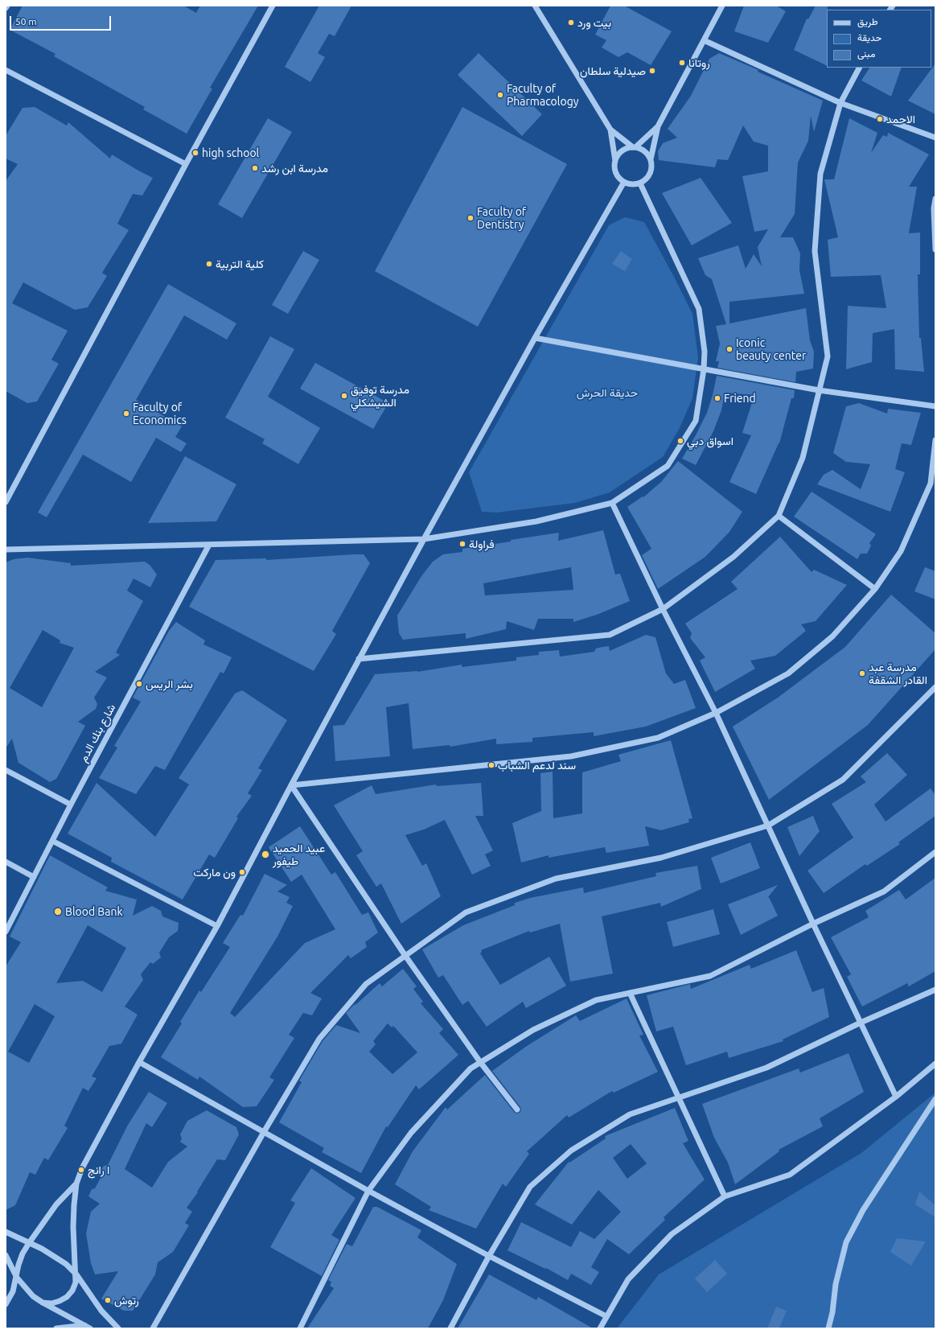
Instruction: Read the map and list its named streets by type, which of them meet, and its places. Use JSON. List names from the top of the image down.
{
  "streets": {
    "street": ["شارع بنك الدم"]
  },
  "parks": ["حديقة الحرش"],
  "places": [
    "بيت ورد",
    "روتانا",
    "صيدلية سلطان",
    "Faculty of Pharmacology",
    "الاحمد",
    "high school",
    "مدرسة ابن رشد",
    "Faculty of Dentistry",
    "كلية التربية",
    "Iconic beauty center",
    "مدرسة توفيق الشيشكلي",
    "Friend",
    "Faculty of Economics",
    "اسواق دبي",
    "فراولة",
    "مدرسة عبد القادر الشقفة",
    "بشر الريس",
    "سند لدعم الشباب",
    "عبيد الحميد طيفور",
    "ون ماركت",
    "Blood Bank",
    "ا رانج",
    "رتوش"
  ],
  "legend": ["طريق", "حديقة", "مبنى"],
  "scale_bar": "50 m"
}
